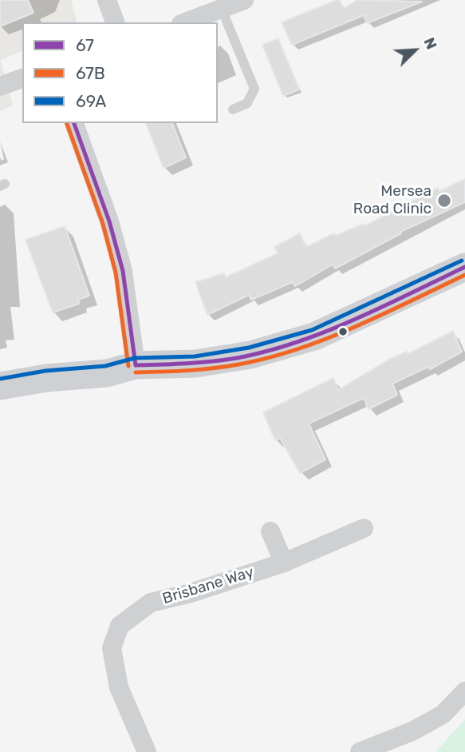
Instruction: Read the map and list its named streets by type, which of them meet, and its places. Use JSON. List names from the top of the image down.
{
  "streets": {
    "street": ["Brisbane Way"]
  },
  "places": ["Mersea Road Clinic"],
  "lines": ["transit line 67", "transit line 67B", "transit line 69A"],
  "legend": ["67", "67B", "69A"],
  "north": "top right"
}
